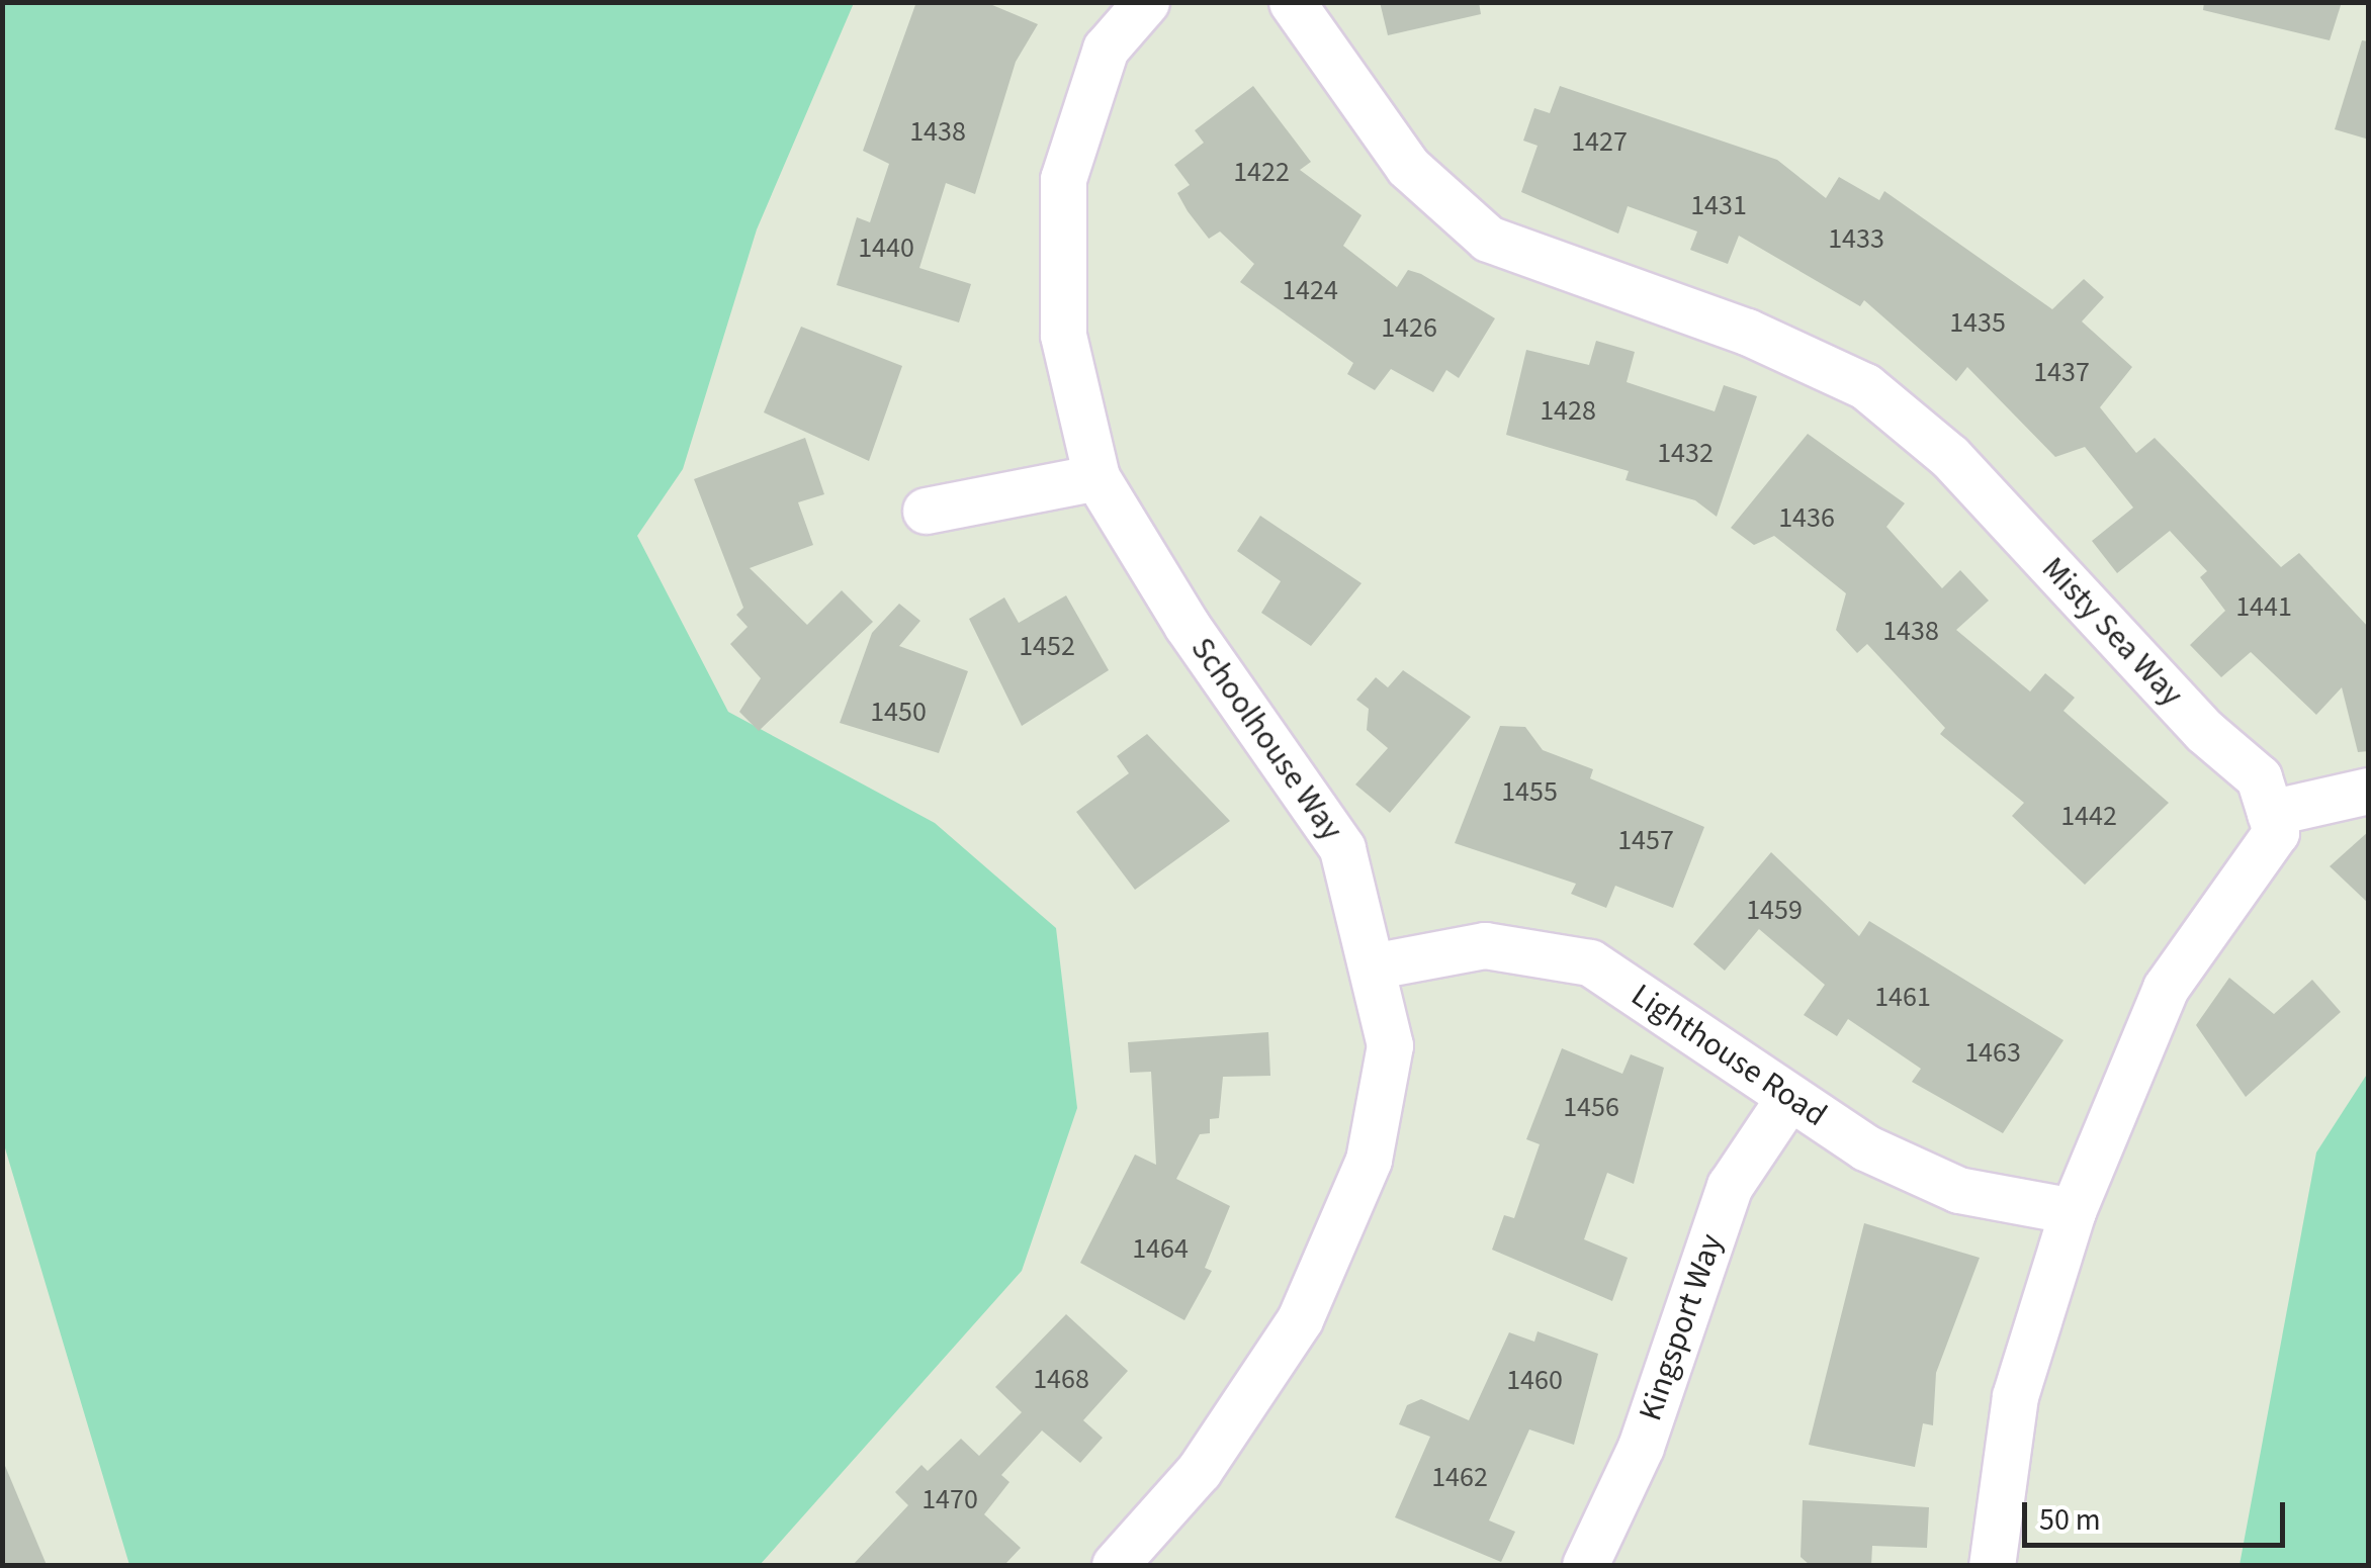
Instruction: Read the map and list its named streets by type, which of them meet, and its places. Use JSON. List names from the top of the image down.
{
  "streets": {
    "street": [
      "Misty Sea Way",
      "Schoolhouse Way",
      "Lighthouse Road",
      "Kingsport Way"
    ]
  },
  "crossings": [
    ["Schoolhouse Way", "Lighthouse Road"],
    ["Lighthouse Road", "Kingsport Way"]
  ],
  "house_numbers": [
    "1438",
    "1427",
    "1422",
    "1431",
    "1433",
    "1440",
    "1424",
    "1435",
    "1426",
    "1437",
    "1428",
    "1432",
    "1436",
    "1441",
    "1438",
    "1452",
    "1450",
    "1455",
    "1442",
    "1457",
    "1459",
    "1461",
    "1463",
    "1456",
    "1464",
    "1468",
    "1460",
    "1462",
    "1470"
  ],
  "scale_bar": "50 m"
}
